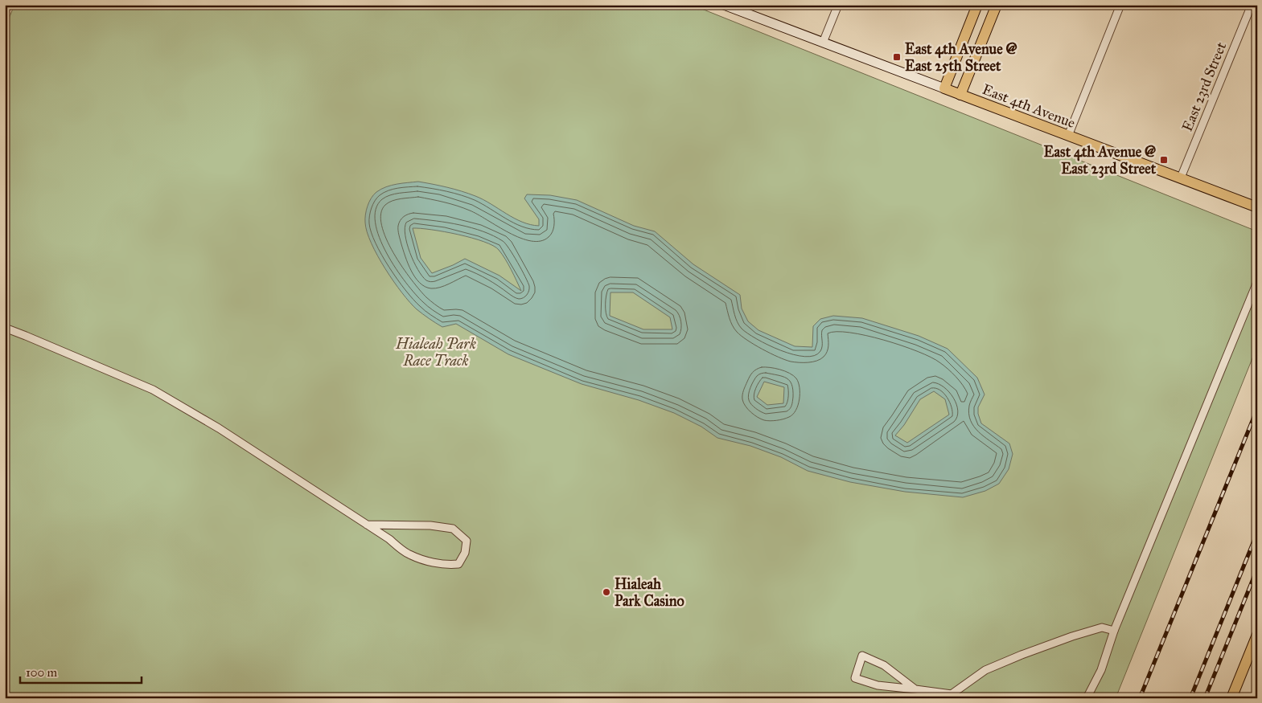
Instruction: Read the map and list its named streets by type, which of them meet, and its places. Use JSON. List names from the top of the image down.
{
  "streets": {
    "main road": ["East 4th Avenue"],
    "street": ["East 23rd Street"]
  },
  "crossings": [
    ["East 23rd Street", "East 4th Avenue"]
  ],
  "parks": ["Hialeah Park Race Track"],
  "places": {
    "transit": ["East 4th Avenue @ East 25th Street", "East 4th Avenue @ East 23rd Street"],
    "other": ["Hialeah Park Casino"]
  },
  "scale_bar": "100 m"
}
